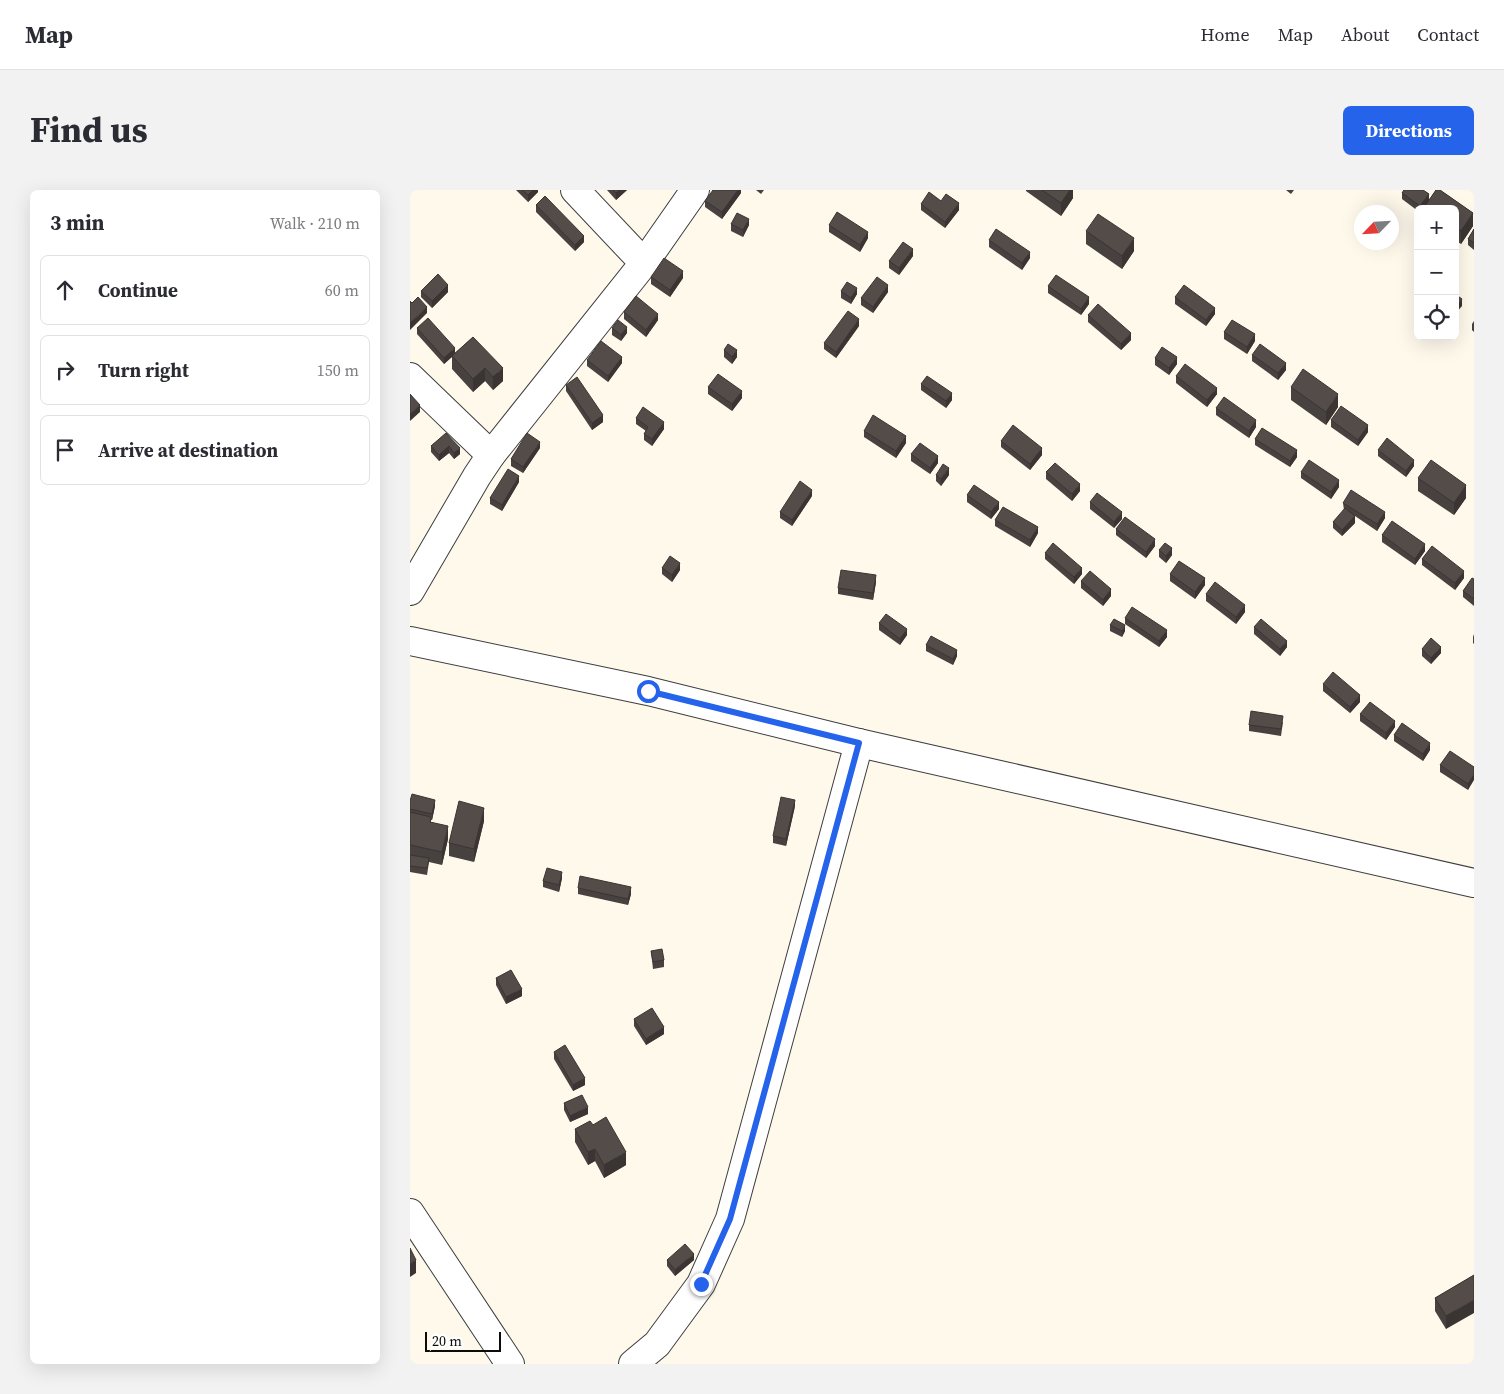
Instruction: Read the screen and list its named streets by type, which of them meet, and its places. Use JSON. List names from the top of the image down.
{
  "scale_bar": "20 m",
  "north": "bottom left",
  "page": {
    "header": "Map",
    "nav": [
      "Home",
      "Map",
      "About",
      "Contact"
    ],
    "title": "Find us",
    "buttons": "Directions",
    "heading": ["3 min", "Walk · 210 m"],
    "map_buttons": ["+", "−"],
    "list": [
      ["Continue", "60 m"],
      ["Turn right", "150 m"],
      "Arrive at destination"
    ],
    "scale": "20 m"
  }
}
